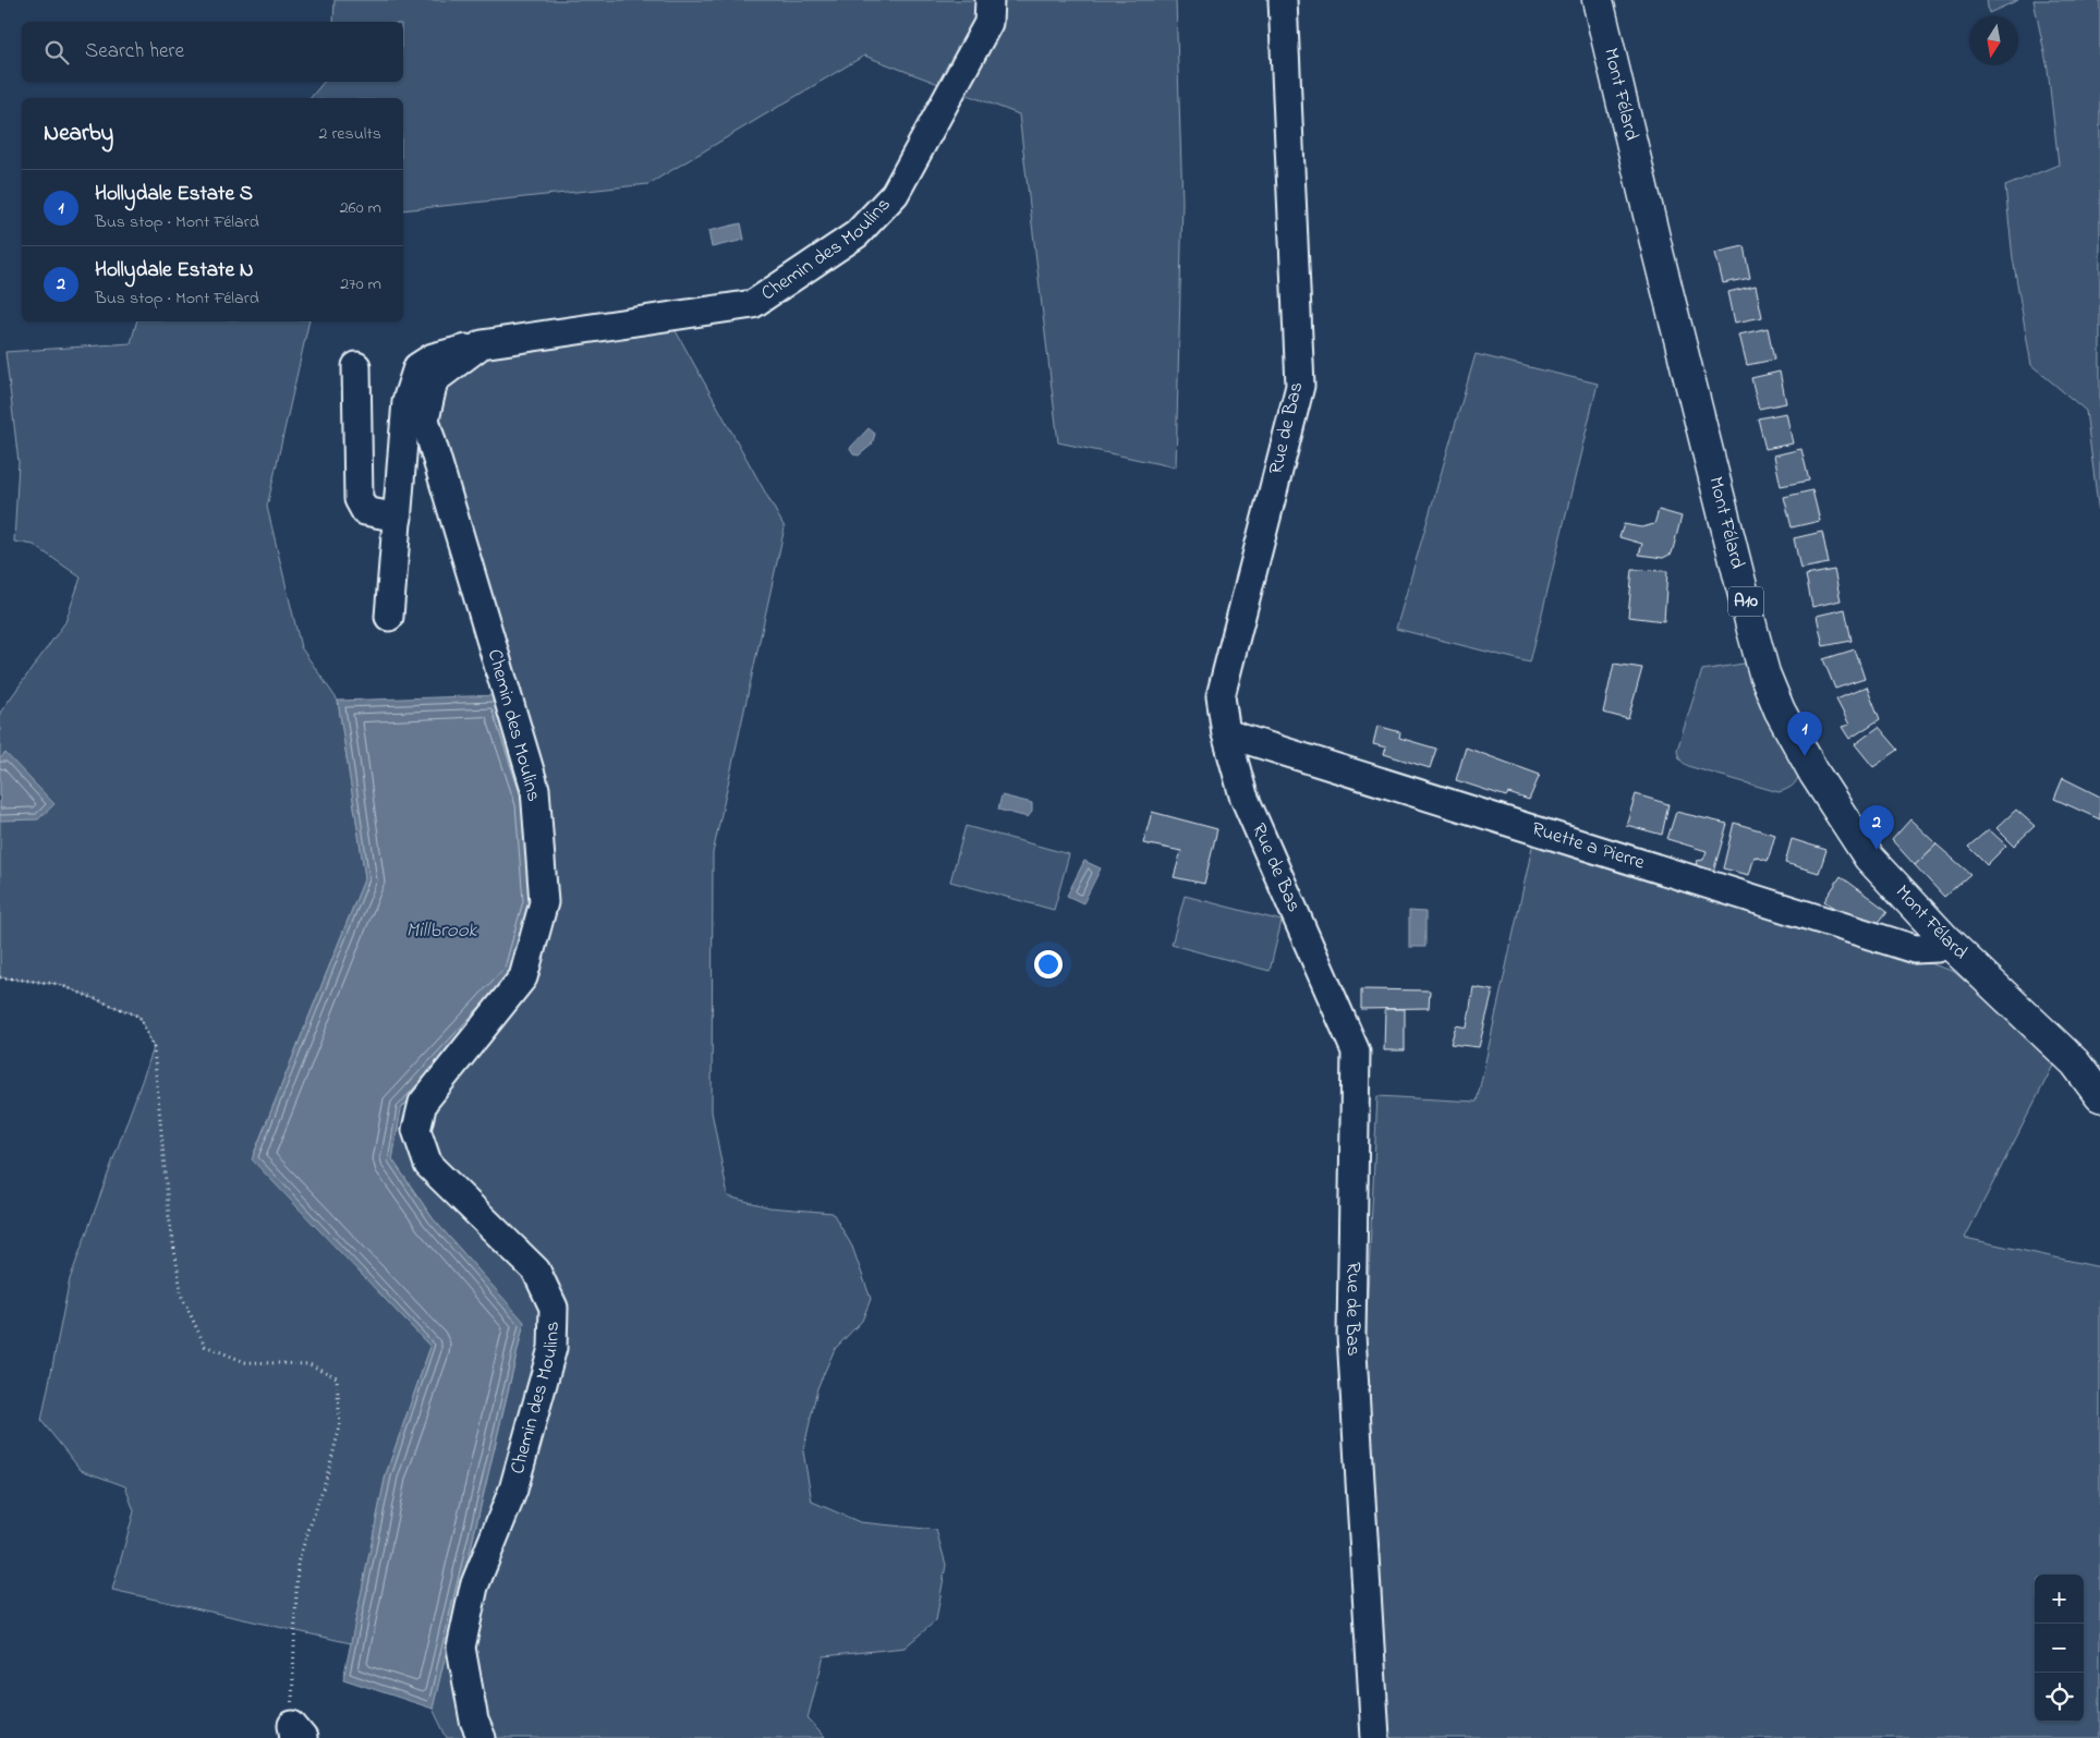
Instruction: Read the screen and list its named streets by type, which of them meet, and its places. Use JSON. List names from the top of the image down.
{
  "streets": {
    "main road": ["Mont Félard", "A10"],
    "street": ["Chemin des Moulins", "Rue de Bas", "Ruette a Pierre"]
  },
  "crossings": [
    ["Mont Félard", "Ruette a Pierre"],
    ["Rue de Bas", "Ruette a Pierre"]
  ],
  "water": ["Millbrook"],
  "north": "bottom",
  "page": {
    "search": "Search here",
    "heading": ["Nearby", "2 results"],
    "list": [
      {
        "mark": "1",
        "name": "Hollydale Estate S",
        "note": "Bus stop · Mont Félard",
        "value": "260 m"
      },
      {
        "mark": "2",
        "name": "Hollydale Estate N",
        "note": "Bus stop · Mont Félard",
        "value": "270 m"
      }
    ],
    "pins": ["1", "2"],
    "map_buttons": ["+", "−"]
  }
}
